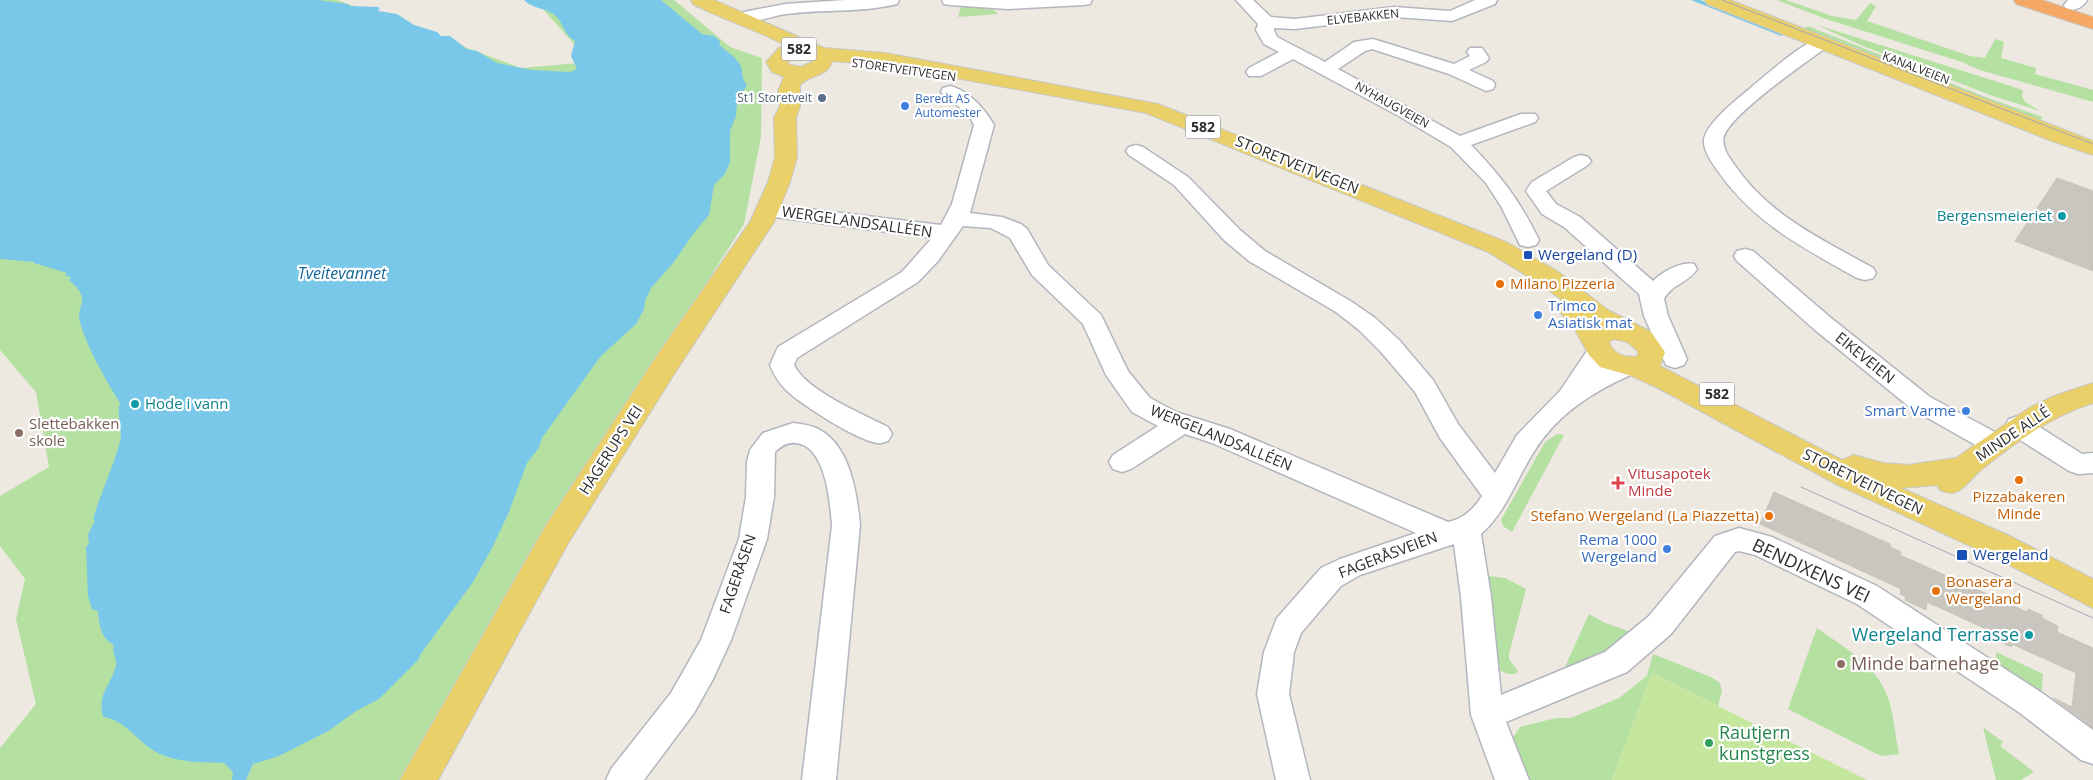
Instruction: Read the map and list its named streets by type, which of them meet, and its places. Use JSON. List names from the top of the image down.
{
  "streets": {
    "main road": [
      "582",
      "KANALVEIEN",
      "STORETVEITVEGEN",
      "MINDE ALLÉ",
      "HAGERUPS VEI"
    ],
    "street": [
      "ELVEBAKKEN",
      "NYHAUGVEIEN",
      "WERGELANDSALLÉEN",
      "EIKEVEIEN",
      "FAGERÅSVEIEN",
      "BENDIXENS VEI",
      "FAGERÅSEN"
    ]
  },
  "crossings": [
    ["ELVEBAKKEN", "NYHAUGVEIEN"],
    ["582", "STORETVEITVEGEN"],
    ["582", "MINDE ALLÉ"],
    ["582", "HAGERUPS VEI"],
    ["582", "FAGERÅSVEIEN"],
    ["STORETVEITVEGEN", "MINDE ALLÉ"],
    ["STORETVEITVEGEN", "HAGERUPS VEI"],
    ["STORETVEITVEGEN", "FAGERÅSVEIEN"],
    ["WERGELANDSALLÉEN", "HAGERUPS VEI"],
    ["WERGELANDSALLÉEN", "FAGERÅSVEIEN"],
    ["EIKEVEIEN", "MINDE ALLÉ"],
    ["MINDE ALLÉ", "FAGERÅSVEIEN"]
  ],
  "water": ["Tveitevannet"],
  "places": {
    "other": [
      "St1 Storetveit",
      "Beredt AS Automester",
      "Bergensmeieriet",
      "Milano Pizzeria",
      "Trimco Asiatisk mat",
      "Hode i vann",
      "Smart Varme",
      "Slettebakken skole",
      "Pizzabakeren Minde",
      "Stefano Wergeland (La Piazzetta)",
      "Rema 1000 Wergeland",
      "Bonasera Wergeland",
      "Wergeland Terrasse",
      "Minde barnehage",
      "Rautjern kunstgress"
    ],
    "transit": ["Wergeland (D)", "Wergeland"],
    "health": ["Vitusapotek Minde"]
  }
}
